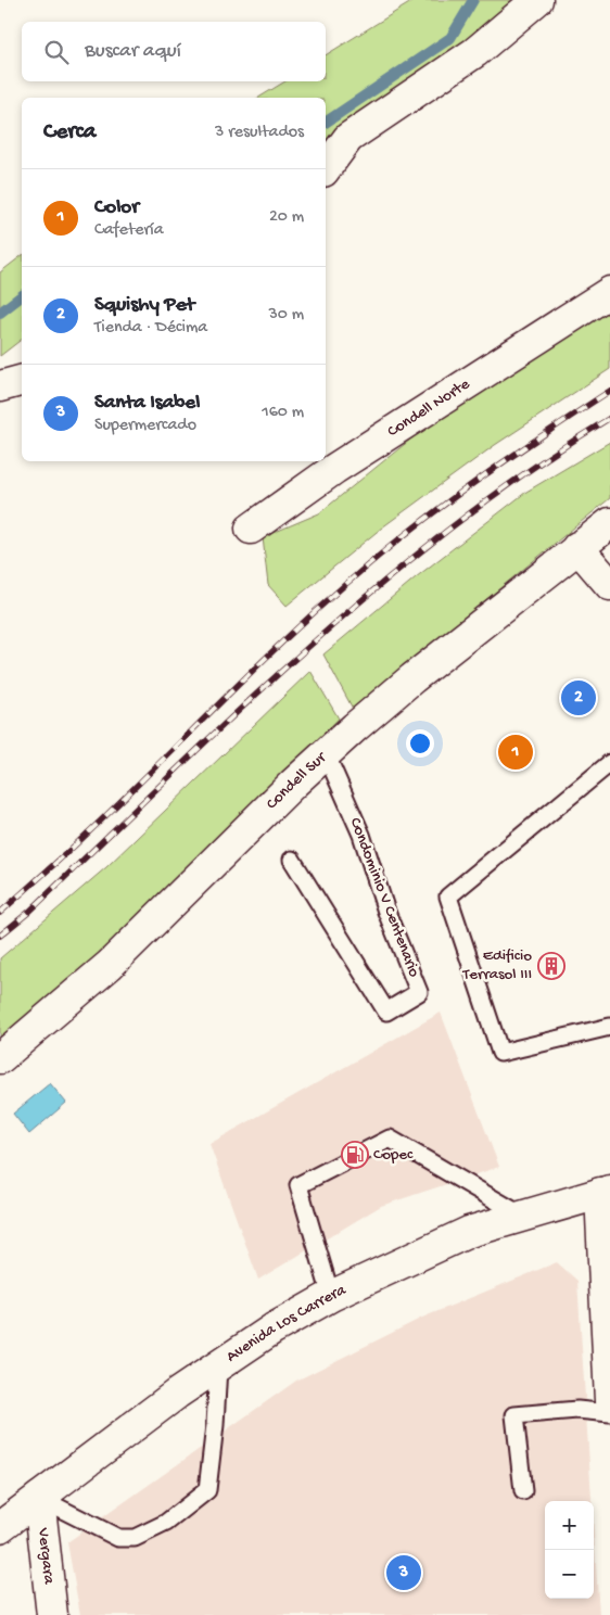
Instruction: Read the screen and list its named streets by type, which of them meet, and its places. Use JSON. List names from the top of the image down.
{
  "streets": {
    "street": [
      "Condell Norte",
      "Condell Sur",
      "Avenida Los Carrera",
      "Vergara"
    ],
    "lane": ["Condominio V Centenario"]
  },
  "crossings": [
    ["Condell Sur", "Condominio V Centenario"],
    ["Avenida Los Carrera", "Vergara"]
  ],
  "places": {
    "building": ["Edificio Terrasol III"],
    "fuel station": ["Copec"]
  },
  "page": {
    "search": "Buscar aquí",
    "heading": ["Cerca", "3 resultados"],
    "list": [
      {
        "mark": "1",
        "name": "Color",
        "note": "Cafetería",
        "value": "20 m"
      },
      {
        "mark": "2",
        "name": "Squishy Pet",
        "note": "Tienda · Décima",
        "value": "30 m"
      },
      {
        "mark": "3",
        "name": "Santa Isabel",
        "note": "Supermercado",
        "value": "160 m"
      }
    ],
    "pins": ["2", "1", "3"],
    "map_buttons": ["+", "−"]
  }
}
